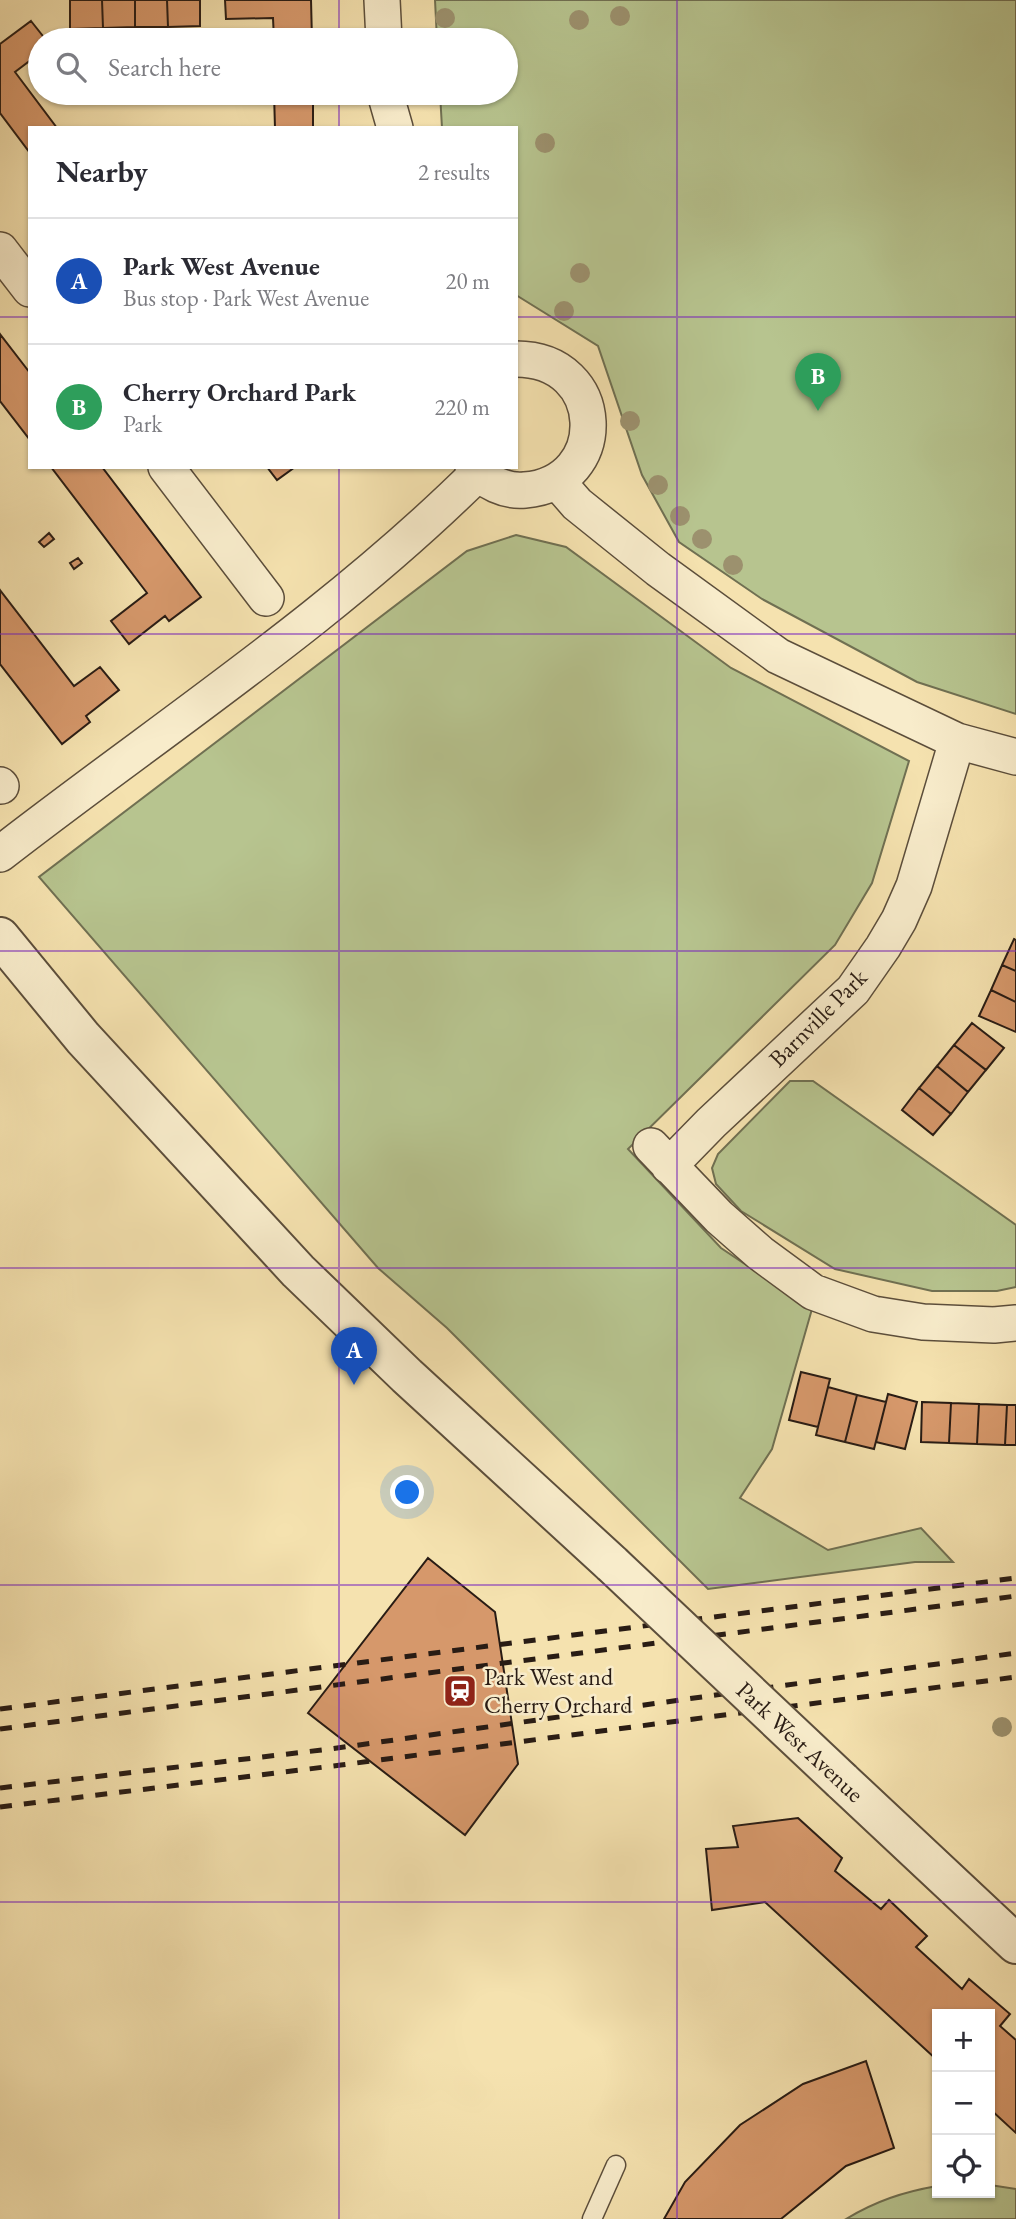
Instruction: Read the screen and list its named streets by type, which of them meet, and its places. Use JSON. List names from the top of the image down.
{
  "streets": {
    "street": ["Barnville Park", "Park West Avenue"]
  },
  "places": {
    "station": ["Park West and Cherry Orchard"]
  },
  "page": {
    "search": "Search here",
    "heading": ["Nearby", "2 results"],
    "list": [
      {
        "mark": "A",
        "name": "Park West Avenue",
        "note": "Bus stop · Park West Avenue",
        "value": "20 m"
      },
      {
        "mark": "B",
        "name": "Cherry Orchard Park",
        "note": "Park",
        "value": "220 m"
      }
    ],
    "pins": ["B", "A"],
    "map_buttons": ["+", "−"]
  }
}
